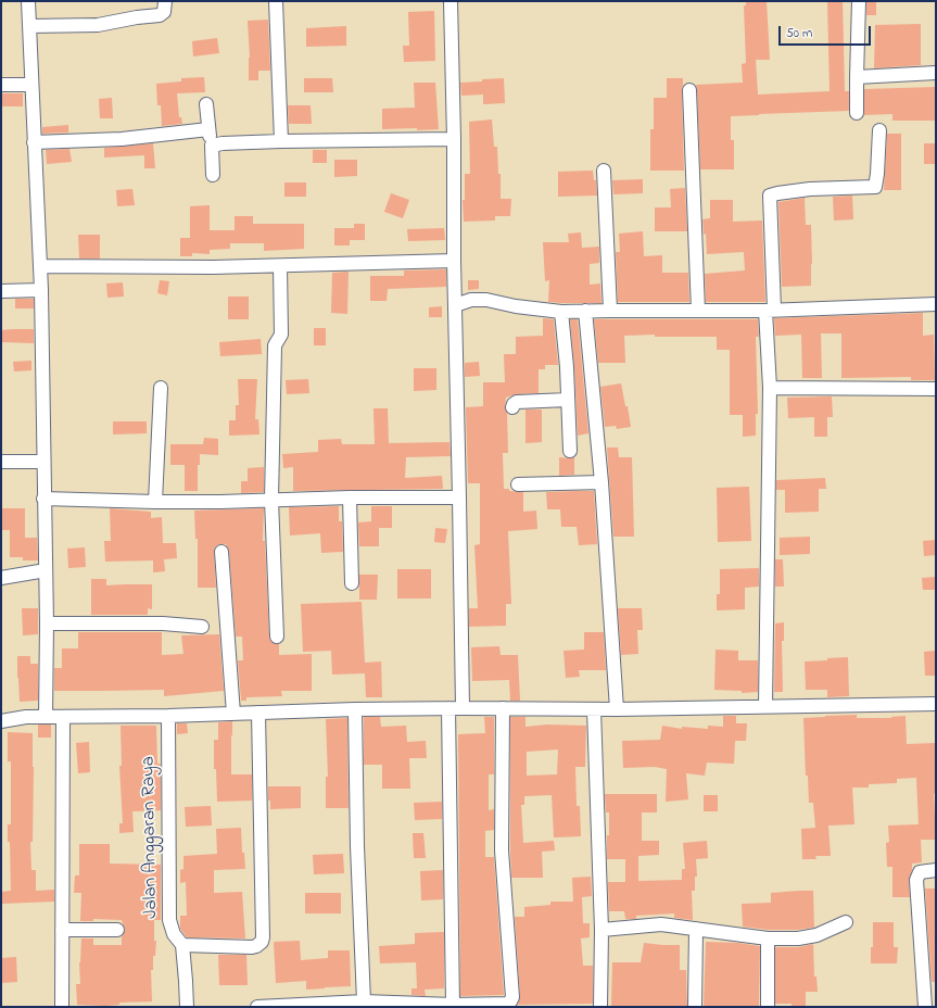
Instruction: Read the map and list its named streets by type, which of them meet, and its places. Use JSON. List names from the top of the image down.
{
  "streets": {
    "street": ["Jalan Anggaran Raya"]
  },
  "scale_bar": "50 m"
}
